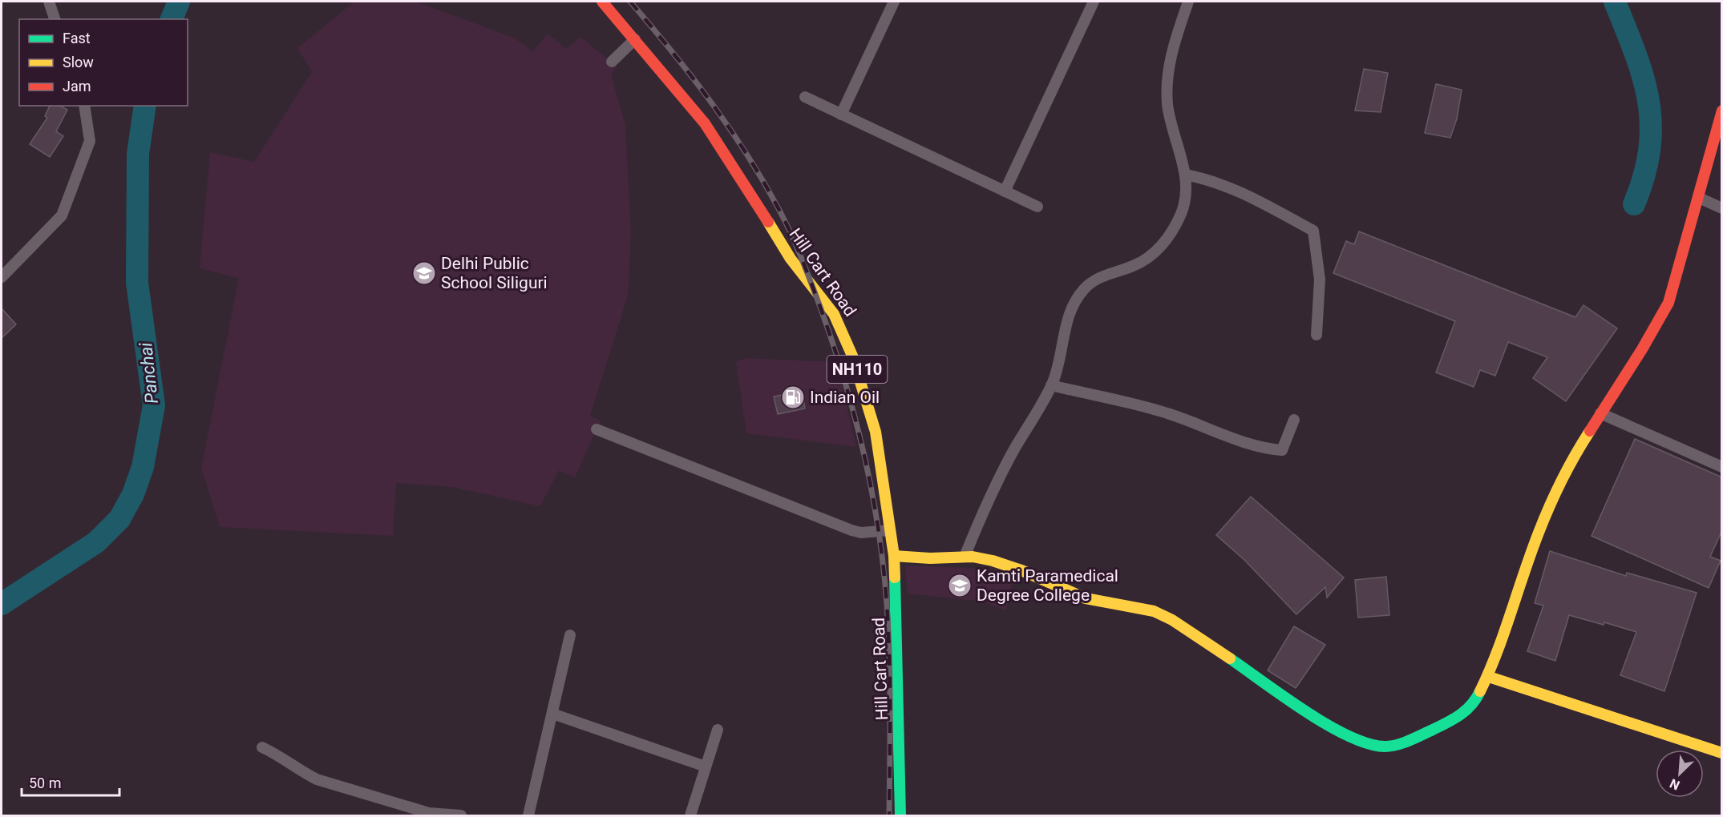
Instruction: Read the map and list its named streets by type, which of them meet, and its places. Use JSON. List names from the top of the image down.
{
  "streets": {
    "main road": ["Hill Cart Road", "NH110"]
  },
  "water": ["Panchai"],
  "places": {
    "school or university": ["Delhi Public School Siliguri", "Kamti Paramedical Degree College"],
    "fuel station": ["Indian Oil"]
  },
  "legend": ["Fast", "Slow", "Jam"],
  "scale_bar": "50 m",
  "north": "bottom left"
}
